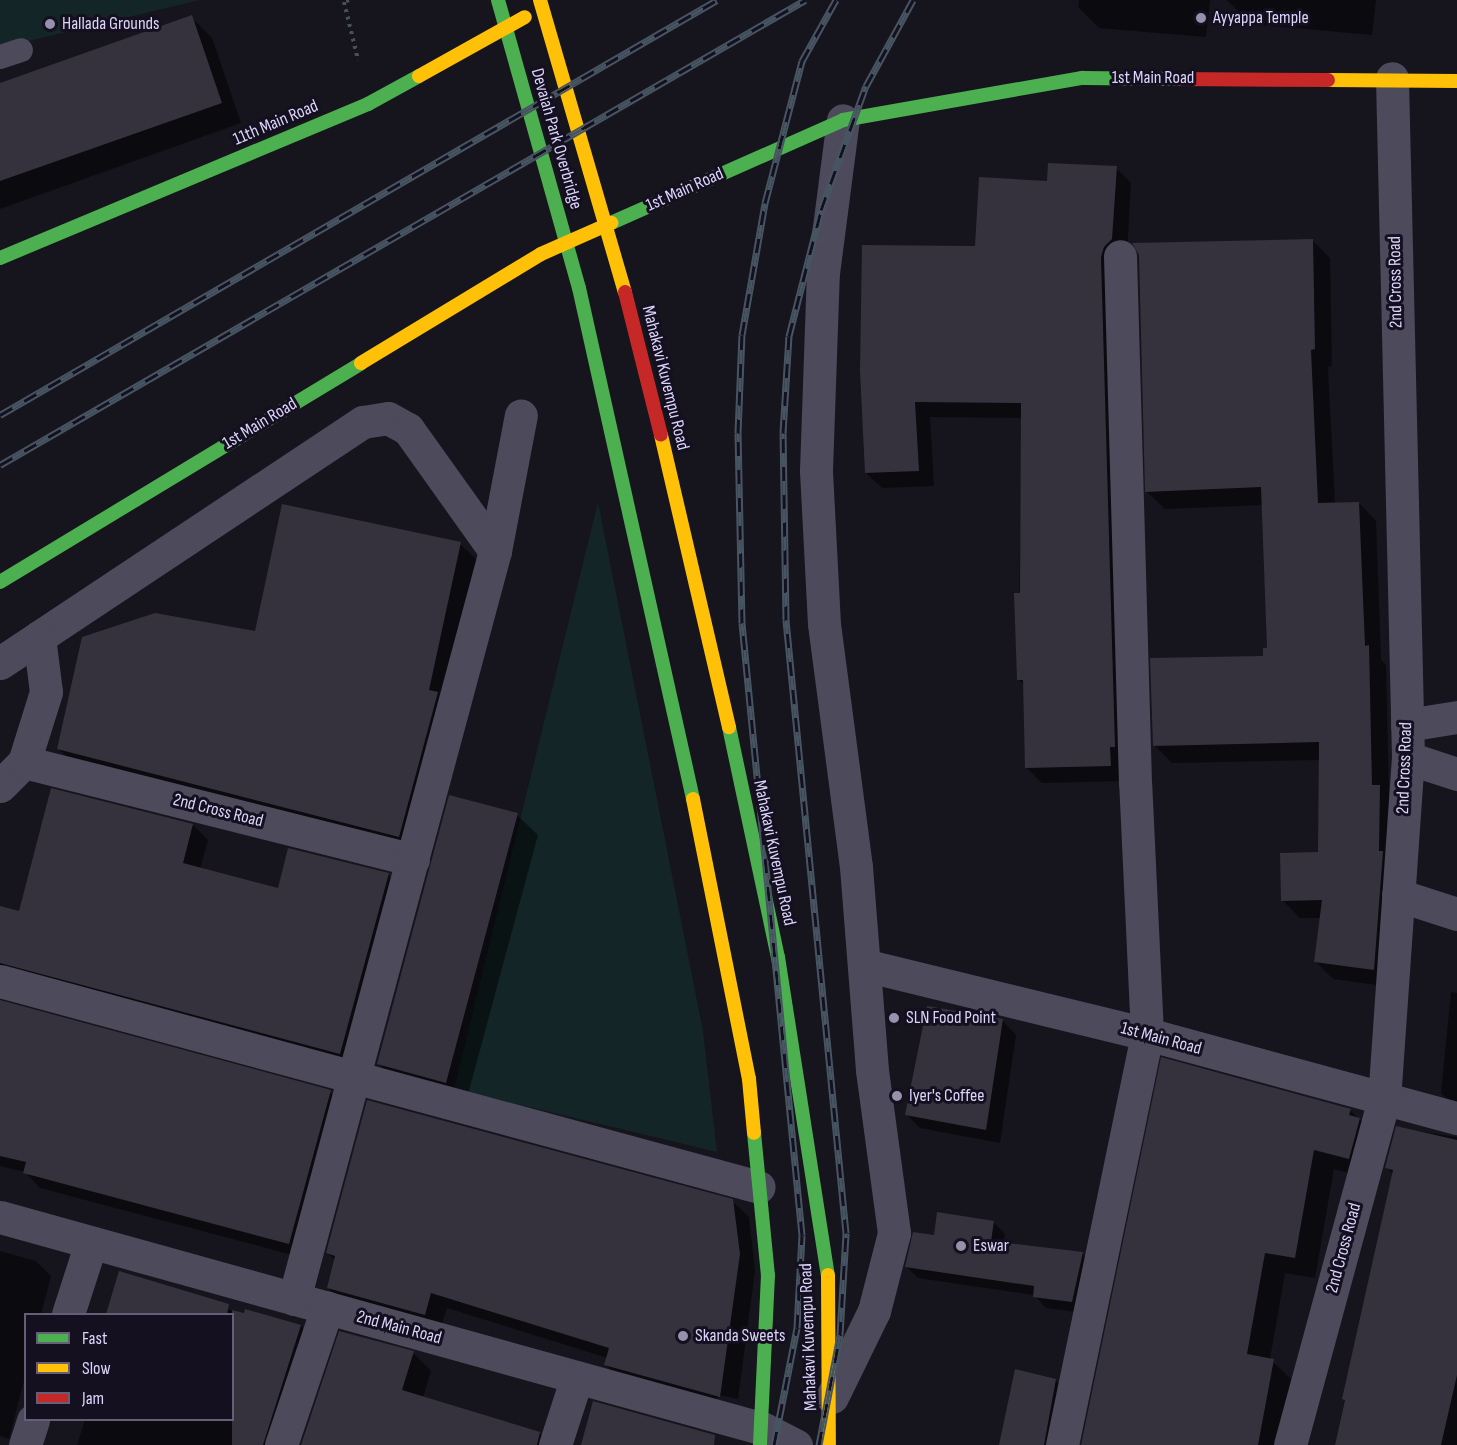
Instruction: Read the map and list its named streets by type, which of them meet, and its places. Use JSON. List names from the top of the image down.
{
  "streets": {
    "main road": [
      "1st Main Road",
      "11th Main Road",
      "Devaiah Park Overbridge",
      "Mahakavi Kuvempu Road"
    ],
    "street": ["2nd Cross Road", "2nd Main Road"]
  },
  "crossings": [
    ["1st Main Road", "2nd Cross Road"],
    ["Devaiah Park Overbridge", "Mahakavi Kuvempu Road"]
  ],
  "places": [
    "Ayyappa Temple",
    "Hallada Grounds",
    "SLN Food Point",
    "Iyer's Coffee",
    "Eswar",
    "Skanda Sweets"
  ],
  "legend": ["Fast", "Slow", "Jam"]
}
